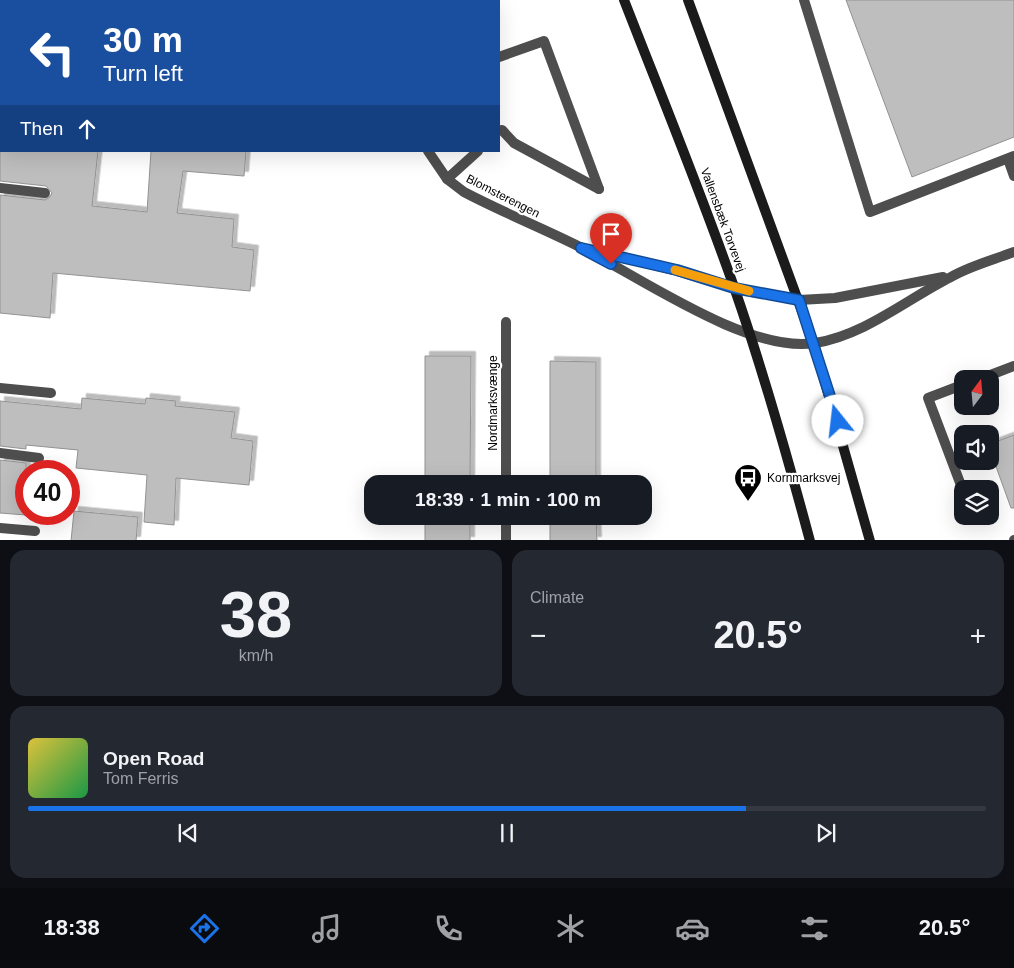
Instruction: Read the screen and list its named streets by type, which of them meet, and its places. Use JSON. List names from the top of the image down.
{
  "streets": {
    "street": ["Blomsterengen", "Vallensbæk Torvevej", "Nordmarksvænge"]
  },
  "crossings": [
    ["Blomsterengen", "Vallensbæk Torvevej"]
  ],
  "places": {
    "bus stop": ["Kornmarksvej"]
  },
  "north": "top",
  "page": {
    "turn": ["30 m", "Turn left"],
    "then": "Then",
    "limit": "40",
    "trip": "18:39 · 1 min · 100 m",
    "tile": [
      ["38", "km/h"],
      "Climate"
    ],
    "heat": ["−", "20.5°", "+"],
    "song": ["Open Road", "Tom Ferris"],
    "tabs": ["18:38", "20.5°"]
  }
}
